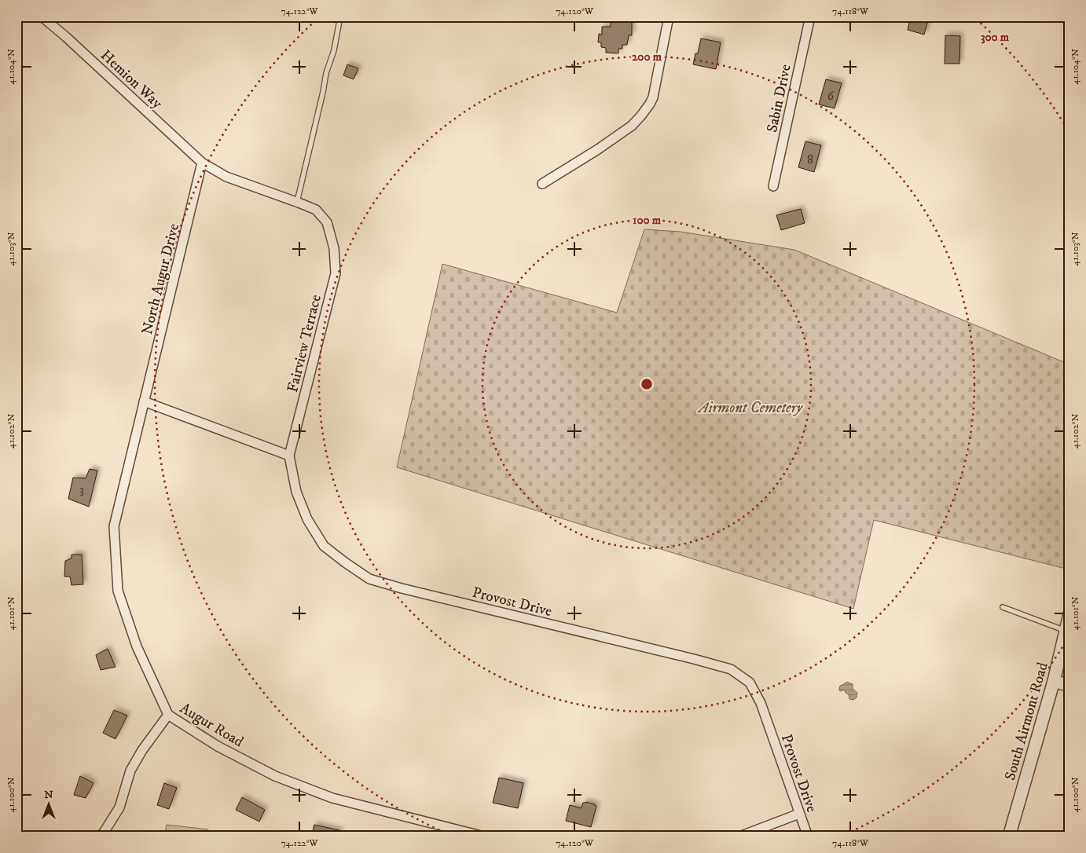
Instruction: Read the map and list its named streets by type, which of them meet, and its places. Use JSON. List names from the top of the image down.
{
  "streets": {
    "street": [
      "Hemion Way",
      "Sabin Drive",
      "North Augur Drive",
      "Fairview Terrace",
      "Provost Drive",
      "South Airmont Road",
      "Augur Road"
    ]
  },
  "crossings": [
    ["Hemion Way", "North Augur Drive"],
    ["Hemion Way", "Fairview Terrace"],
    ["North Augur Drive", "Fairview Terrace"],
    ["North Augur Drive", "Augur Road"],
    ["Fairview Terrace", "Provost Drive"]
  ],
  "parks": ["Airmont Cemetery"],
  "house_numbers": ["6", "8", "3"],
  "north": "top",
  "coordinates": [
    "74.122°W",
    "74.120°W",
    "74.118°W",
    "41.104°N",
    "41.103°N",
    "41.102°N",
    "41.101°N",
    "41.100°N"
  ],
  "rings": ["300 m", "200 m", "100 m"]
}
